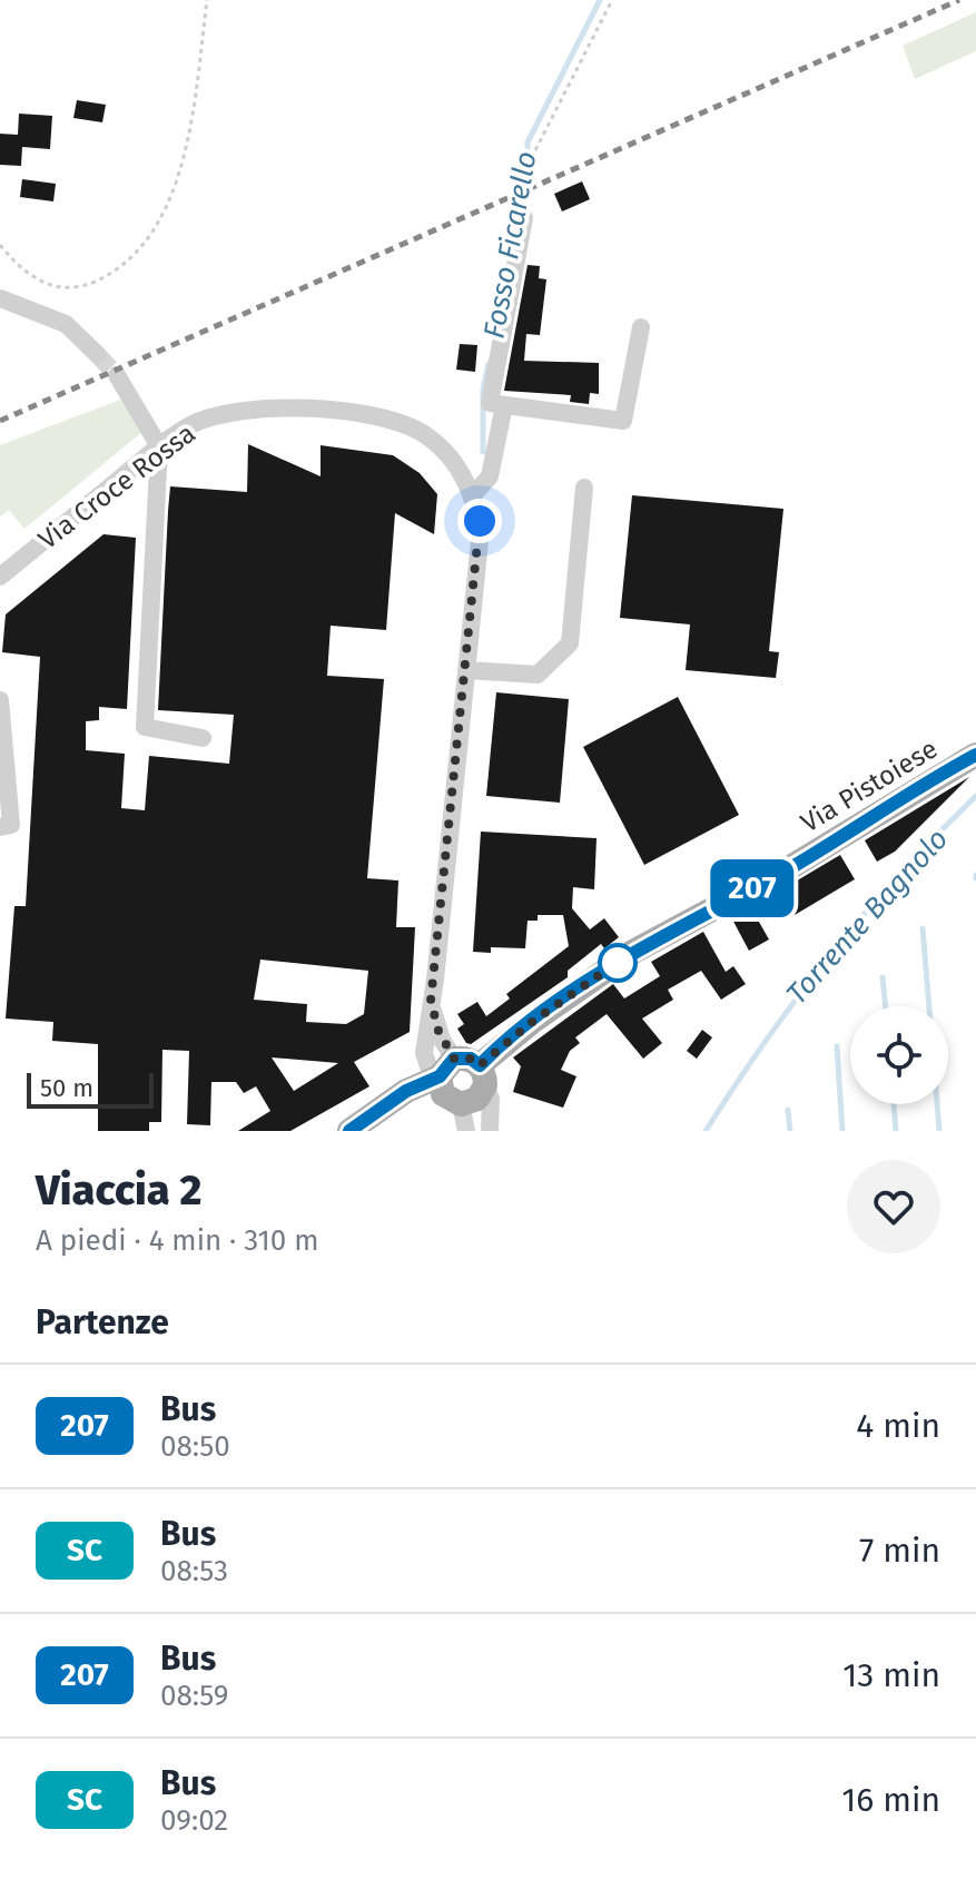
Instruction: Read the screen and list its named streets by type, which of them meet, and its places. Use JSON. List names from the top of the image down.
{
  "streets": {
    "main road": ["Via Pistoiese"],
    "street": ["Via Croce Rossa"]
  },
  "crossings": [
    ["Via Croce Rossa", "Via Pistoiese"]
  ],
  "water": ["Fosso Ficarello", "Torrente Bagnolo"],
  "lines": ["bus line 207"],
  "scale_bar": "50 m",
  "page": {
    "on_map": "207",
    "scale": "50 m",
    "heading": [
      ["Viaccia 2", "A piedi · 4 min · 310 m"],
      "Partenze"
    ],
    "list": [
      {
        "mark": "207",
        "name": "Bus",
        "note": "08:50",
        "value": "4 min"
      },
      {
        "mark": "SC",
        "name": "Bus",
        "note": "08:53",
        "value": "7 min"
      },
      {
        "mark": "207",
        "name": "Bus",
        "note": "08:59",
        "value": "13 min"
      },
      {
        "mark": "SC",
        "name": "Bus",
        "note": "09:02",
        "value": "16 min"
      }
    ]
  }
}
